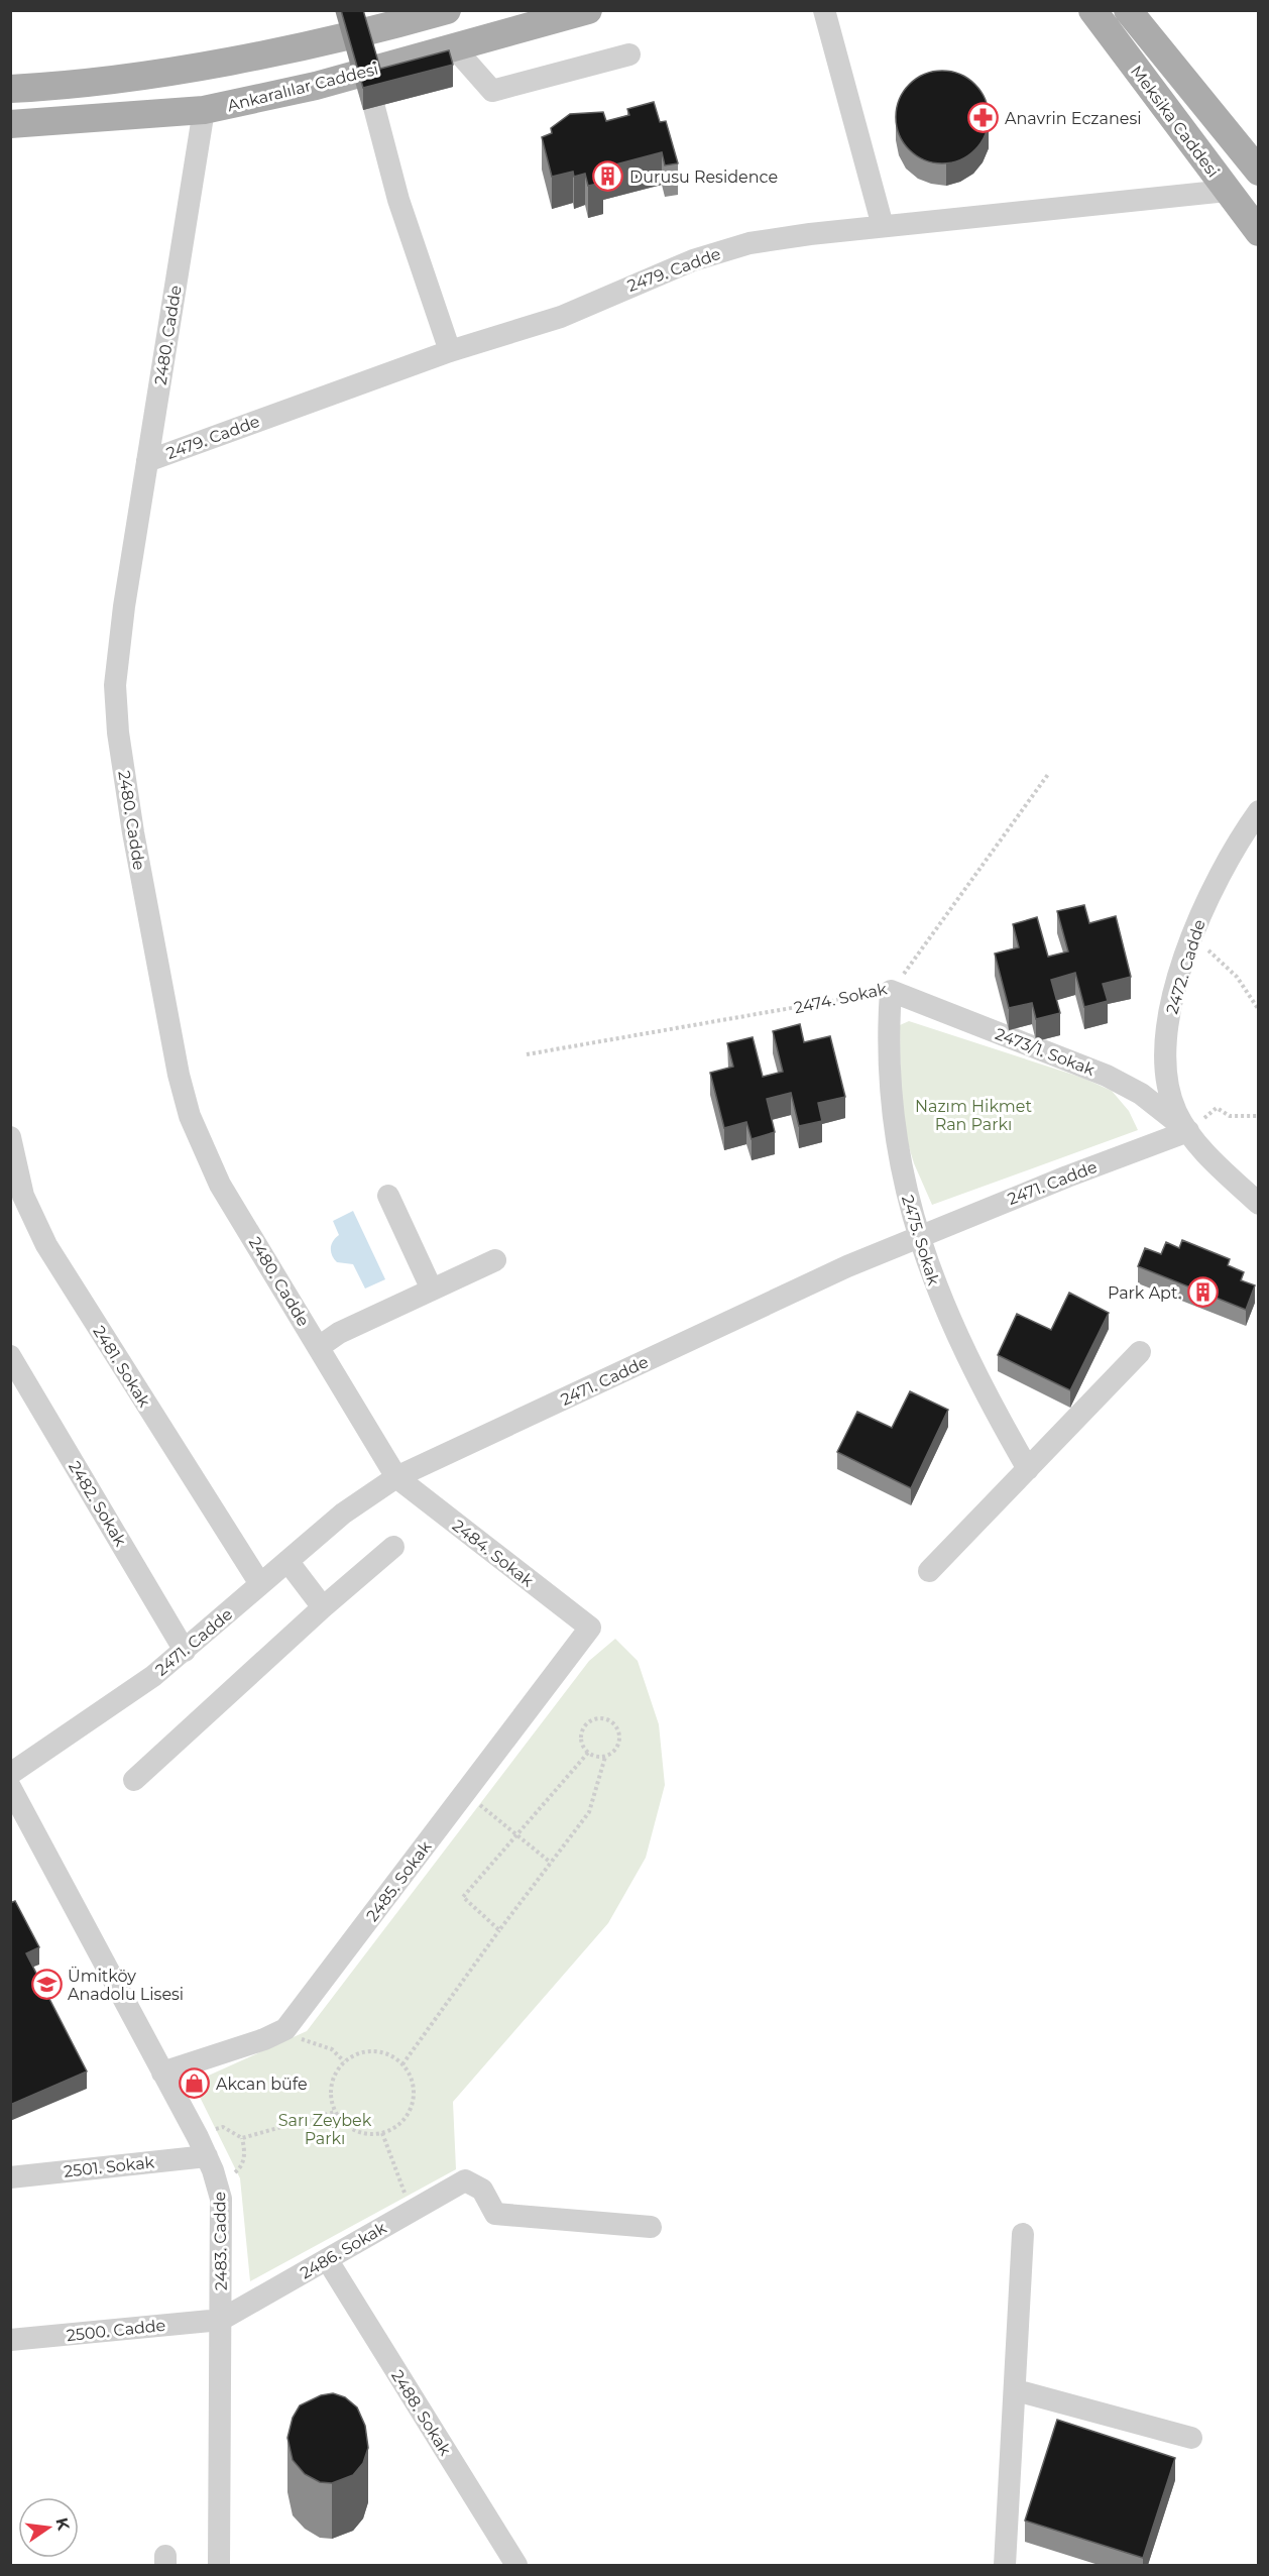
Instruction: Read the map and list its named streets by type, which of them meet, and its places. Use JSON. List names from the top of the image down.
{
  "streets": {
    "main road": ["Ankaralılar Caddesi", "Meksika Caddesi"],
    "street": [
      "2479. Cadde",
      "2480. Cadde",
      "2472. Cadde",
      "2473/1. Sokak",
      "2471. Cadde",
      "2475. Sokak",
      "2481. Sokak",
      "2482. Sokak",
      "2484. Sokak",
      "2485. Sokak",
      "2501. Sokak",
      "2483. Cadde",
      "2486. Sokak",
      "2500. Cadde",
      "2488. Sokak"
    ],
    "path": ["2474. Sokak"]
  },
  "crossings": [
    ["Ankaralılar Caddesi", "2480. Cadde"],
    ["Meksika Caddesi", "2479. Cadde"],
    ["2479. Cadde", "2480. Cadde"],
    ["2480. Cadde", "2471. Cadde"],
    ["2480. Cadde", "2484. Sokak"],
    ["2472. Cadde", "2473/1. Sokak"],
    ["2472. Cadde", "2471. Cadde"],
    ["2474. Sokak", "2473/1. Sokak"],
    ["2474. Sokak", "2475. Sokak"],
    ["2473/1. Sokak", "2471. Cadde"],
    ["2473/1. Sokak", "2475. Sokak"],
    ["2471. Cadde", "2475. Sokak"],
    ["2471. Cadde", "2481. Sokak"],
    ["2471. Cadde", "2482. Sokak"],
    ["2471. Cadde", "2484. Sokak"],
    ["2484. Sokak", "2485. Sokak"],
    ["2485. Sokak", "2483. Cadde"],
    ["2501. Sokak", "2483. Cadde"],
    ["2483. Cadde", "2486. Sokak"],
    ["2483. Cadde", "2500. Cadde"],
    ["2486. Sokak", "2500. Cadde"],
    ["2486. Sokak", "2488. Sokak"]
  ],
  "parks": ["Nazım Hikmet Ran Parkı", "Sarı Zeybek Parkı"],
  "places": {
    "pharmacy": ["Anavrin Eczanesi"],
    "building": ["Durusu Residence", "Park Apt."],
    "school or university": ["Ümitköy Anadolu Lisesi"],
    "shop": ["Akcan büfe"]
  },
  "north": "right"
}
